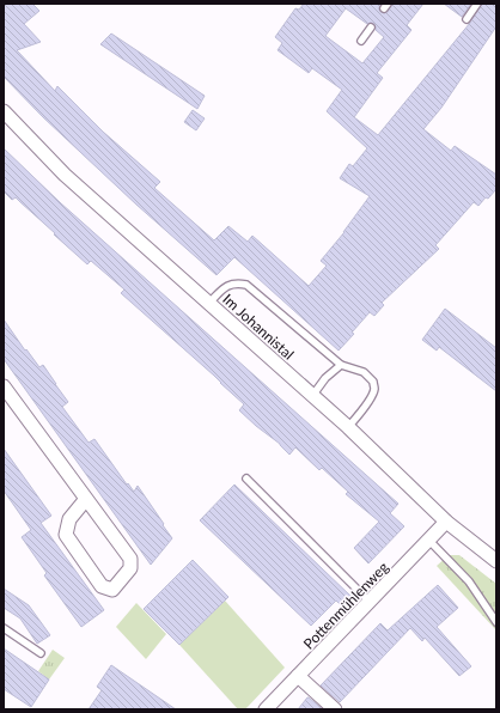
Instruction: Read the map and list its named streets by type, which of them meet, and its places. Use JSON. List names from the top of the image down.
{
  "streets": {
    "street": ["Im Johannistal", "Pottenmühlenweg"]
  },
  "crossings": [
    ["Im Johannistal", "Pottenmühlenweg"]
  ]
}
